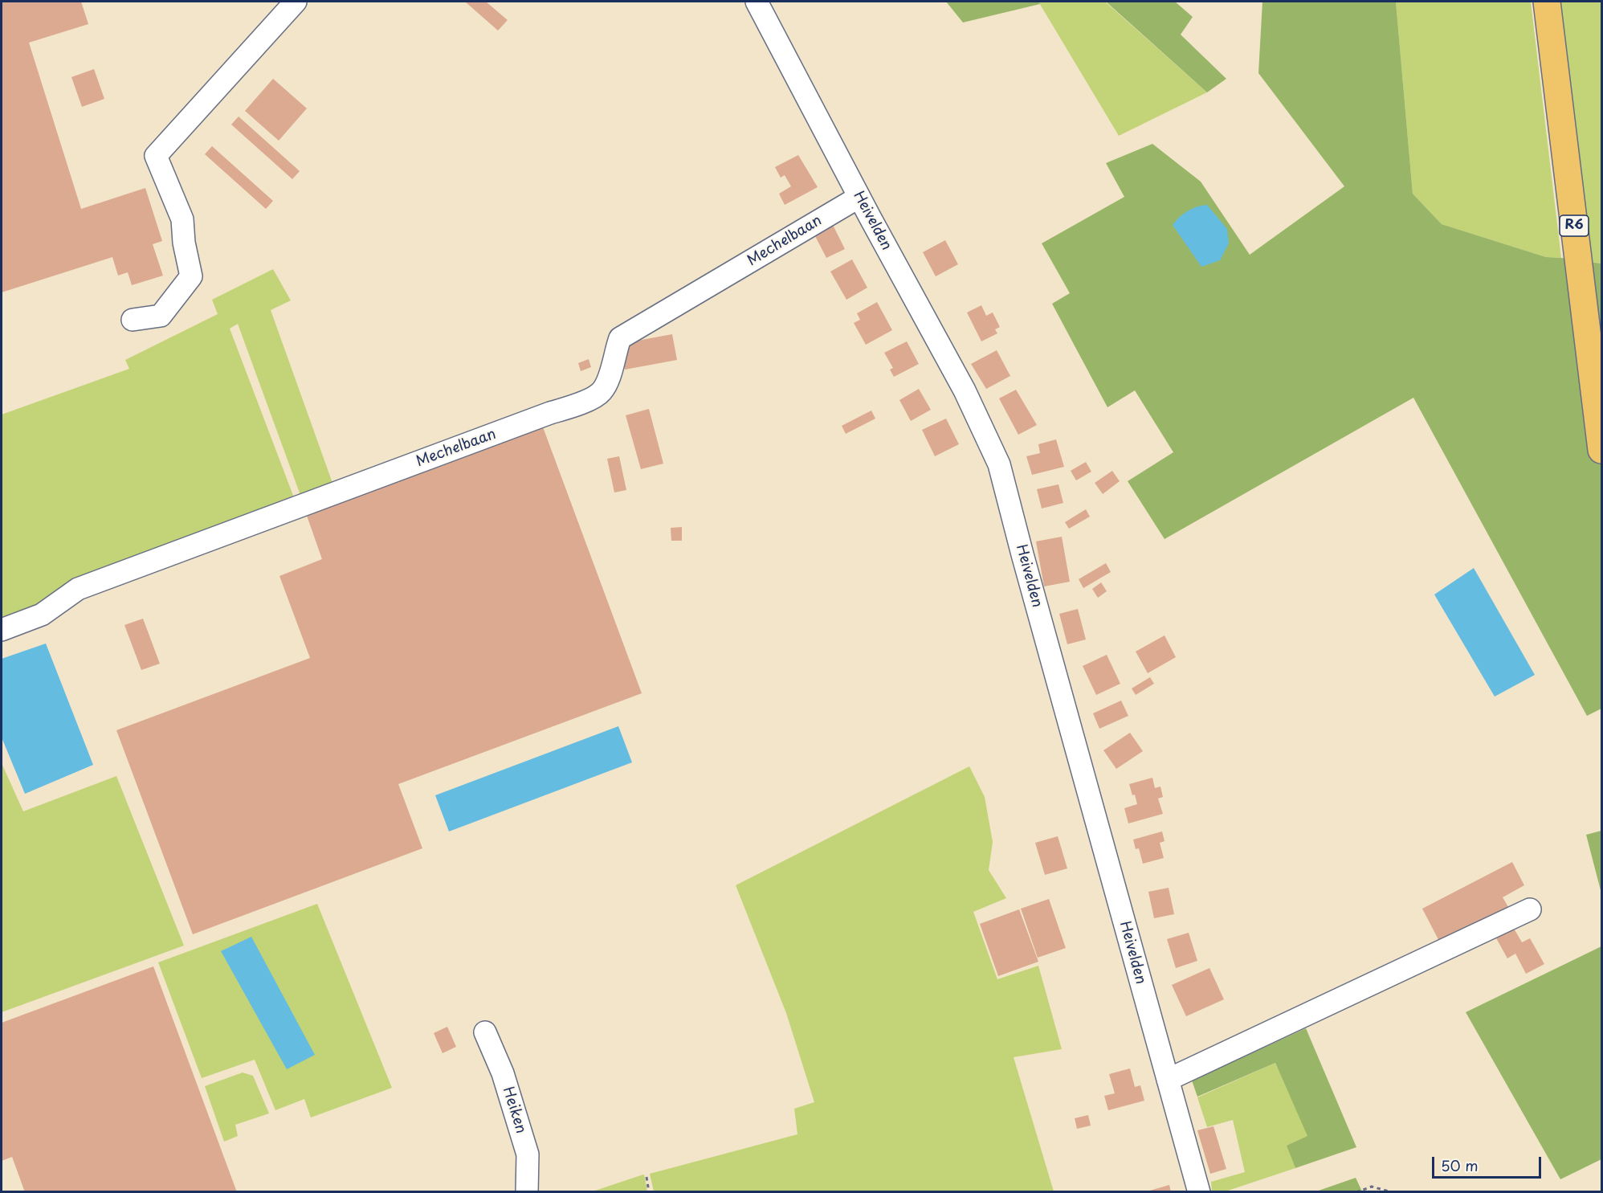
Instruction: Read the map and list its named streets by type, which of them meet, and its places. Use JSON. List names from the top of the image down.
{
  "streets": {
    "main road": ["R6"],
    "street": ["Heivelden", "Mechelbaan", "Heiken"]
  },
  "crossings": [
    ["Heivelden", "Mechelbaan"]
  ],
  "scale_bar": "50 m"
}
